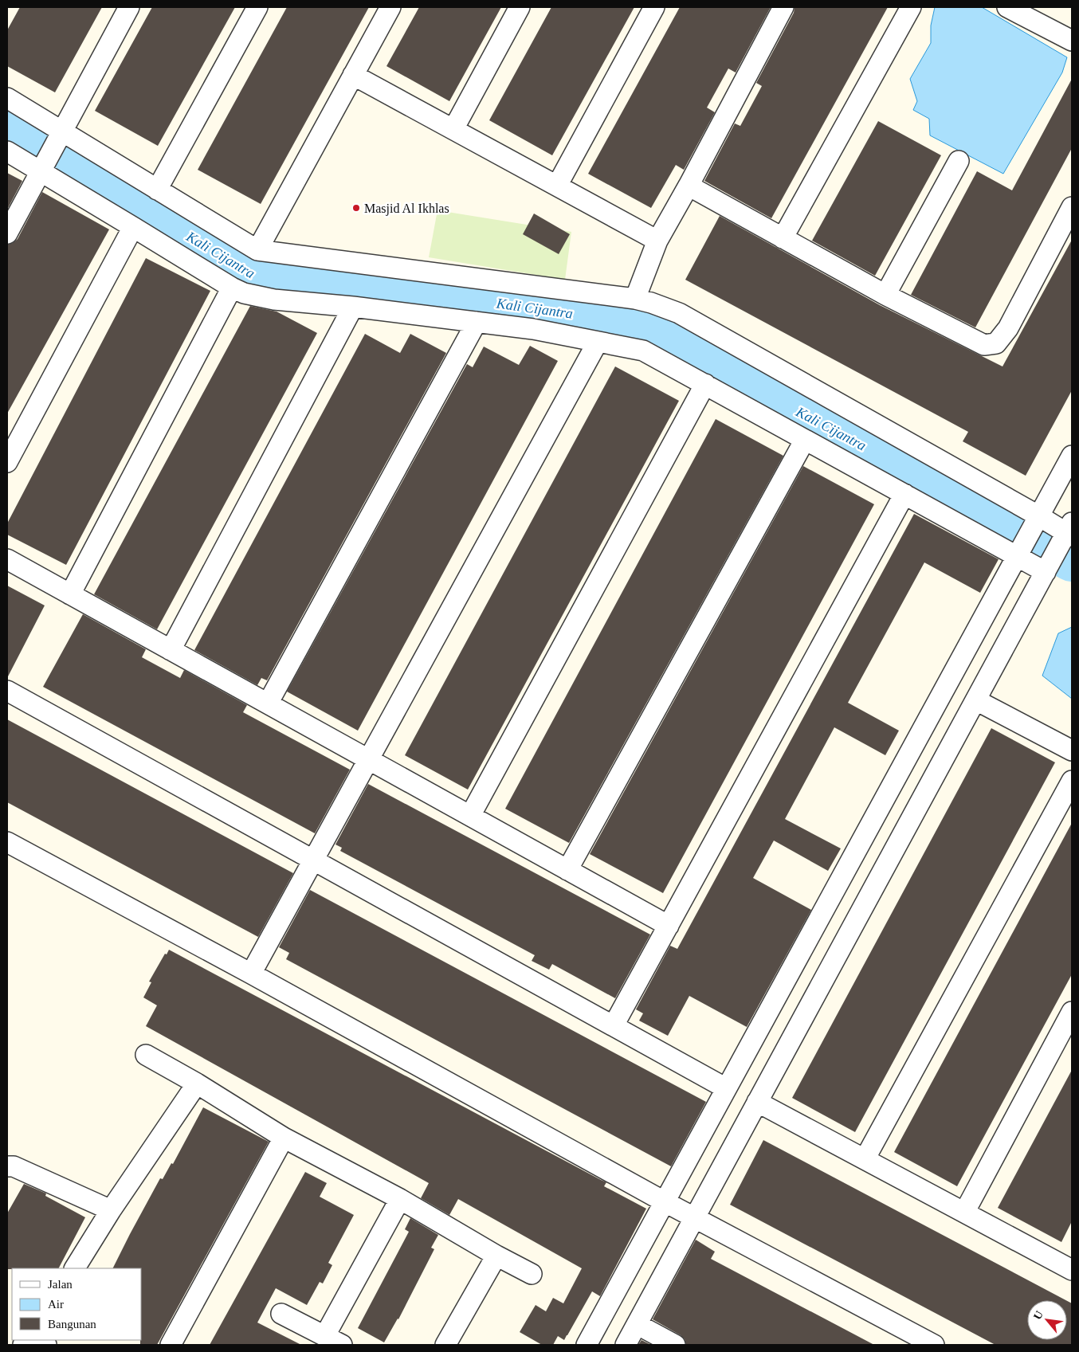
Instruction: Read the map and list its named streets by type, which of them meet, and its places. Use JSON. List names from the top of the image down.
{
  "water": ["Kali Cijantra"],
  "places": ["Masjid Al Ikhlas"],
  "legend": ["Jalan", "Air", "Bangunan"],
  "north": "top left"
}
